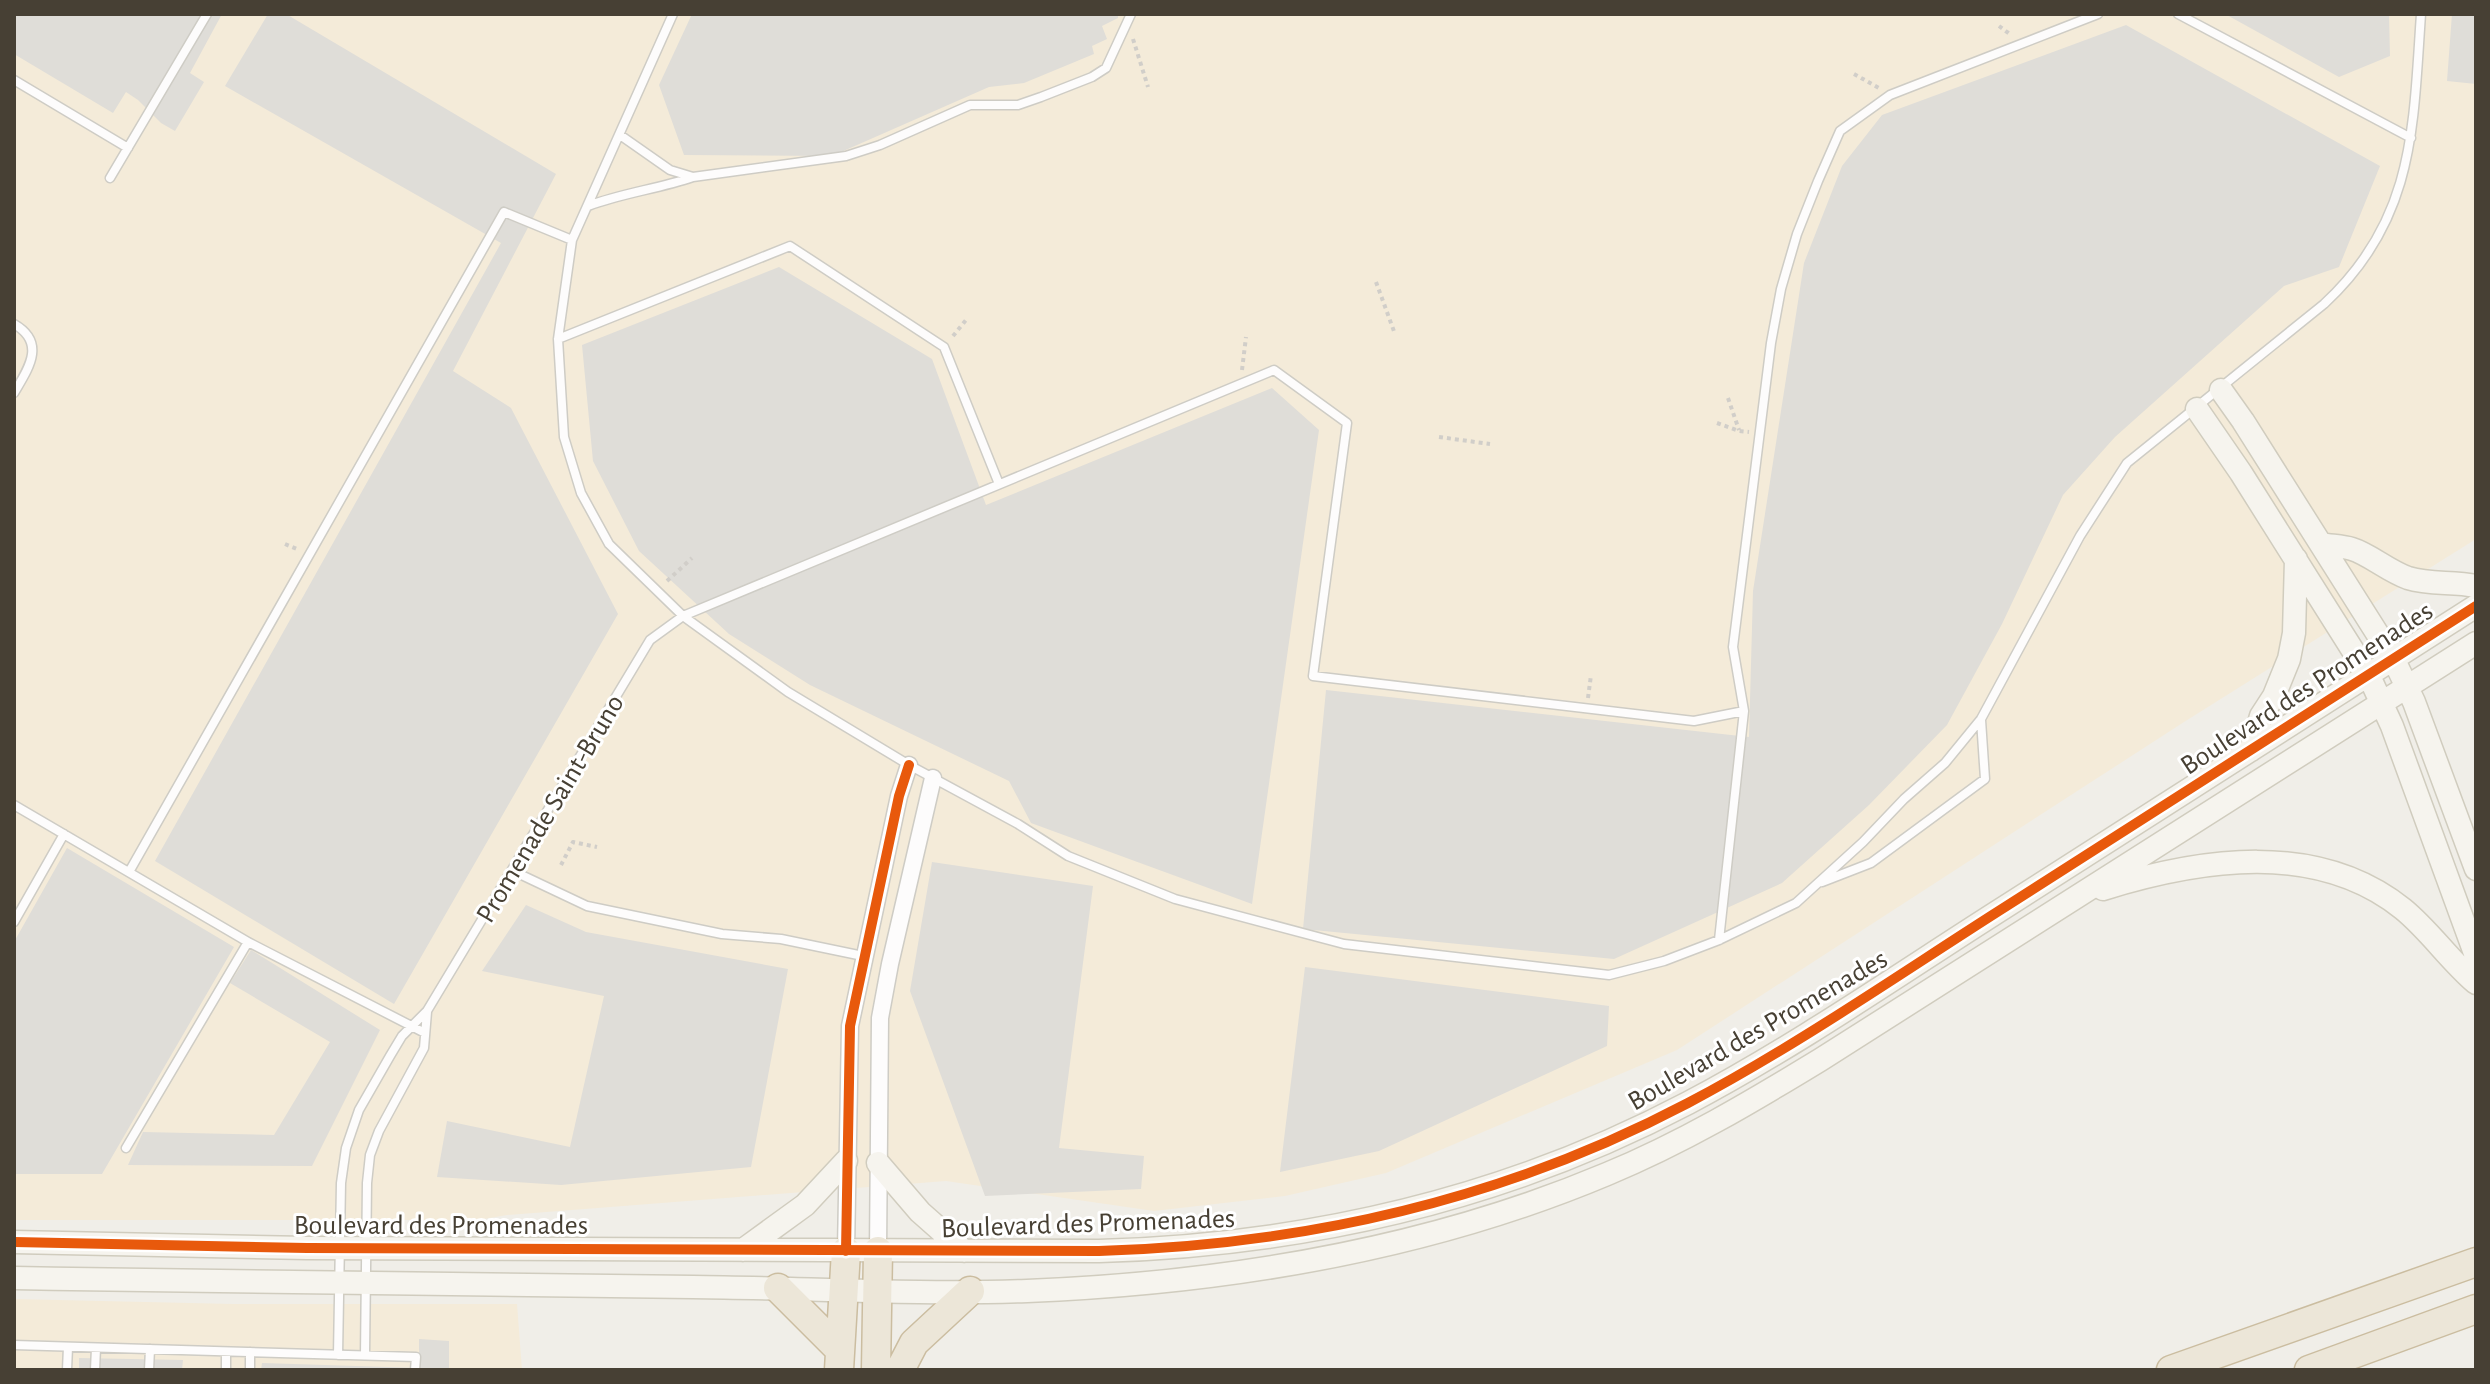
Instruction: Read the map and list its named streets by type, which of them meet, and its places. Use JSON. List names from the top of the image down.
{
  "streets": {
    "street": ["Boulevard des Promenades"],
    "lane": ["Promenade Saint-Bruno"]
  },
  "crossings": [
    ["Boulevard des Promenades", "Promenade Saint-Bruno"]
  ]
}
